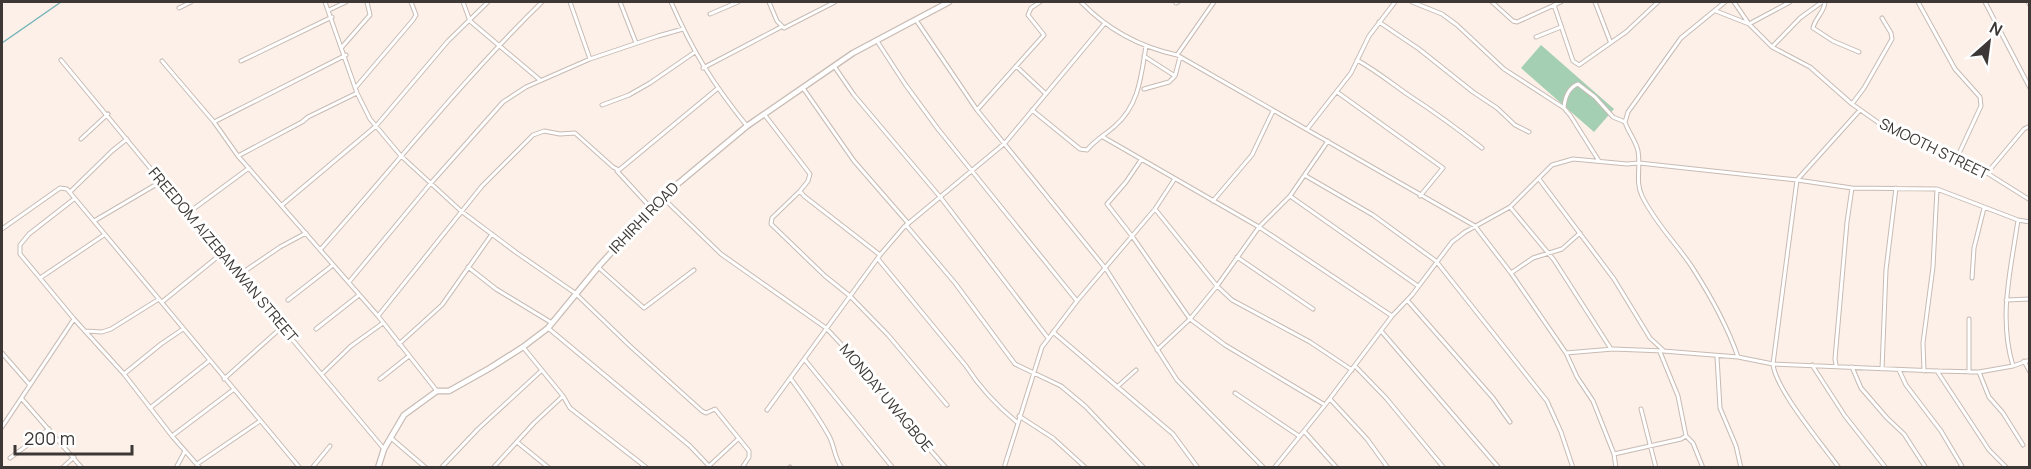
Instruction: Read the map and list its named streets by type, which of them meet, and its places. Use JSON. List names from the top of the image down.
{
  "streets": {
    "street": [
      "SMOOTH STREET",
      "IRHIRHI ROAD",
      "FREEDOM AIZEBAMWAN STREET",
      "MONDAY UWAGBOE"
    ]
  },
  "crossings": [
    ["IRHIRHI ROAD", "FREEDOM AIZEBAMWAN STREET"],
    ["IRHIRHI ROAD", "MONDAY UWAGBOE"]
  ],
  "scale_bar": "200 m",
  "north": "top right"
}
